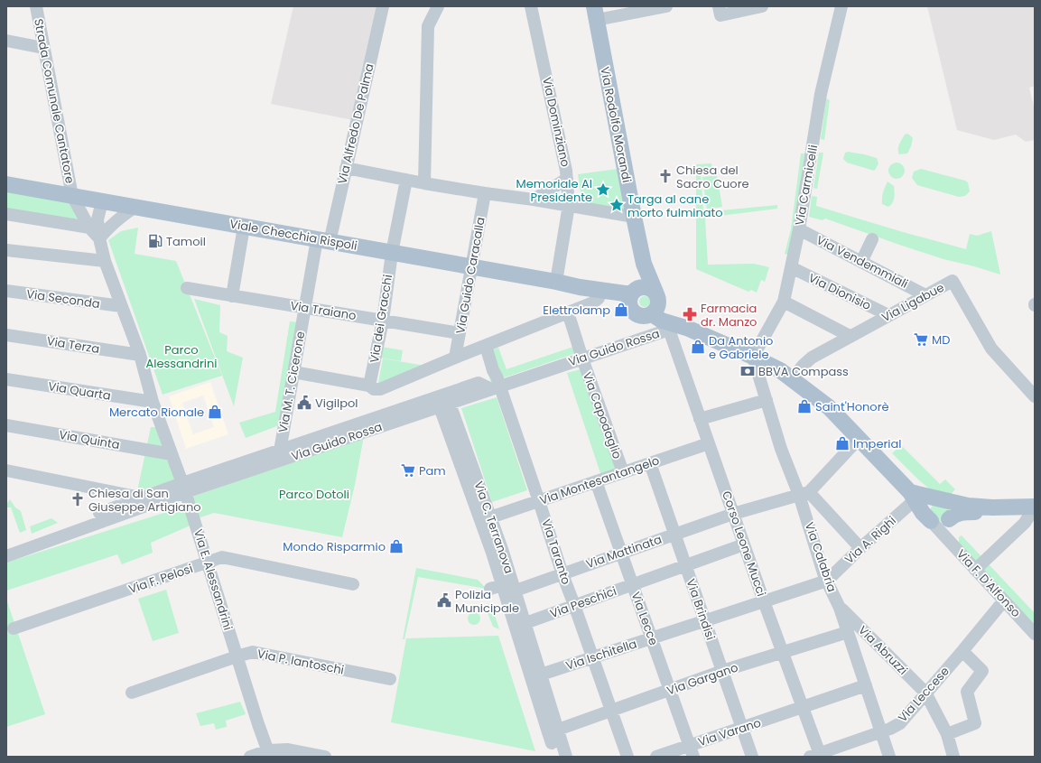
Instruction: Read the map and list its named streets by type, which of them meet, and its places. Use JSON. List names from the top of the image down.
{
  "streets": {
    "main road": ["Via Rodolfo Morandi", "Viale Checchia Rispoli"],
    "street": [
      "Strada Comunale Cantatore",
      "Via Dominziano",
      "Via Alfredo De Palma",
      "Via Carmicelli",
      "Via Vendemmiali",
      "Via Guido Caracalla",
      "Via Dionisio",
      "Via Seconda",
      "Via Ligabue",
      "Via Traiano",
      "Via dei Gracchi",
      "Via Terza",
      "Via Guido Rossa",
      "Via M. T. Cicerone",
      "Via Quarta",
      "Via Capodaglio",
      "Via Quinta",
      "Via Montesantangelo",
      "Via C. Terranova",
      "Via A. Righi",
      "Corso Leone Mucci",
      "Via Taranto",
      "Via Mattinata",
      "Via Calabria",
      "Via F. Pelosi",
      "Via E. Alessandrini",
      "Via F. D'Alfonso",
      "Via Peschici",
      "Via Brindisi",
      "Via Lecce",
      "Via Abruzzi",
      "Via Ischitella",
      "Via P. Iantoschi",
      "Via Gargano",
      "Via Leccese",
      "Via Varano"
    ]
  },
  "crossings": [
    ["Strada Comunale Cantatore", "Viale Checchia Rispoli"],
    ["Strada Comunale Cantatore", "Via E. Alessandrini"],
    ["Via Dominziano", "Viale Checchia Rispoli"],
    ["Via Alfredo De Palma", "Viale Checchia Rispoli"],
    ["Via Alfredo De Palma", "Via M. T. Cicerone"],
    ["Via Rodolfo Morandi", "Viale Checchia Rispoli"],
    ["Via Rodolfo Morandi", "Via Guido Rossa"],
    ["Via Rodolfo Morandi", "Corso Leone Mucci"],
    ["Via Carmicelli", "Viale Checchia Rispoli"],
    ["Via Carmicelli", "Via Vendemmiali"],
    ["Via Carmicelli", "Via Dionisio"],
    ["Via Carmicelli", "Via Calabria"],
    ["Viale Checchia Rispoli", "Via Guido Caracalla"],
    ["Viale Checchia Rispoli", "Via Ligabue"],
    ["Viale Checchia Rispoli", "Via dei Gracchi"],
    ["Viale Checchia Rispoli", "Via Guido Rossa"],
    ["Viale Checchia Rispoli", "Via M. T. Cicerone"],
    ["Viale Checchia Rispoli", "Via A. Righi"],
    ["Viale Checchia Rispoli", "Corso Leone Mucci"],
    ["Viale Checchia Rispoli", "Via Calabria"],
    ["Viale Checchia Rispoli", "Via E. Alessandrini"],
    ["Via Vendemmiali", "Via Ligabue"],
    ["Via Guido Caracalla", "Via Traiano"],
    ["Via Dionisio", "Via Ligabue"],
    ["Via Seconda", "Via E. Alessandrini"],
    ["Via Traiano", "Via dei Gracchi"],
    ["Via Traiano", "Via M. T. Cicerone"],
    ["Via Terza", "Via E. Alessandrini"],
    ["Via Guido Rossa", "Via M. T. Cicerone"],
    ["Via Guido Rossa", "Via Capodaglio"],
    ["Via Guido Rossa", "Via C. Terranova"],
    ["Via Guido Rossa", "Corso Leone Mucci"],
    ["Via Guido Rossa", "Via Taranto"],
    ["Via Guido Rossa", "Via E. Alessandrini"],
    ["Via Quarta", "Via E. Alessandrini"],
    ["Via Capodaglio", "Via Montesantangelo"],
    ["Via Quinta", "Via E. Alessandrini"],
    ["Via Montesantangelo", "Via C. Terranova"],
    ["Via Montesantangelo", "Corso Leone Mucci"],
    ["Via Montesantangelo", "Via Taranto"],
    ["Via Montesantangelo", "Via Brindisi"],
    ["Via Montesantangelo", "Via Lecce"],
    ["Via C. Terranova", "Via Mattinata"],
    ["Via C. Terranova", "Via Peschici"],
    ["Via C. Terranova", "Via Ischitella"],
    ["Via C. Terranova", "Via Gargano"],
    ["Via A. Righi", "Corso Leone Mucci"],
    ["Via A. Righi", "Via Calabria"],
    ["Via A. Righi", "Via Ischitella"],
    ["Corso Leone Mucci", "Via Mattinata"],
    ["Corso Leone Mucci", "Via Peschici"],
    ["Corso Leone Mucci", "Via Ischitella"],
    ["Corso Leone Mucci", "Via Gargano"],
    ["Corso Leone Mucci", "Via Leccese"],
    ["Corso Leone Mucci", "Via Varano"],
    ["Via Taranto", "Via Mattinata"],
    ["Via Taranto", "Via Peschici"],
    ["Via Taranto", "Via Ischitella"],
    ["Via Taranto", "Via Gargano"],
    ["Via Mattinata", "Via Calabria"],
    ["Via Mattinata", "Via Brindisi"],
    ["Via Mattinata", "Via Lecce"],
    ["Via Calabria", "Via Abruzzi"],
    ["Via Calabria", "Via Gargano"],
    ["Via Calabria", "Via Leccese"],
    ["Via Calabria", "Via Varano"],
    ["Via F. Pelosi", "Via E. Alessandrini"],
    ["Via E. Alessandrini", "Via P. Iantoschi"],
    ["Via F. D'Alfonso", "Via Leccese"],
    ["Via Peschici", "Via Brindisi"],
    ["Via Peschici", "Via Lecce"],
    ["Via Brindisi", "Via Ischitella"],
    ["Via Brindisi", "Via Gargano"],
    ["Via Brindisi", "Via Varano"],
    ["Via Lecce", "Via Ischitella"],
    ["Via Lecce", "Via Gargano"],
    ["Via Lecce", "Via Varano"],
    ["Via Abruzzi", "Via Leccese"]
  ],
  "parks": ["Parco Alessandrini", "Parco Dotoli"],
  "places": {
    "church": ["Chiesa del Sacro Cuore", "Chiesa di San Giuseppe Artigiano"],
    "place": ["Memoriale Al Presidente", "Targa al cane morto fulminato"],
    "fuel station": ["Tamoil"],
    "shop": [
      "Elettrolamp",
      "Da Antonio e Gabriele",
      "Saint'Honorè",
      "Mercato Rionale",
      "Imperial",
      "Mondo Risparmio"
    ],
    "pharmacy": ["Farmacia dr. Manzo"],
    "supermarket": ["MD", "Pam"],
    "bank": ["BBVA Compass"],
    "public building": ["Vigilpol", "Polizia Municipale"]
  }
}
